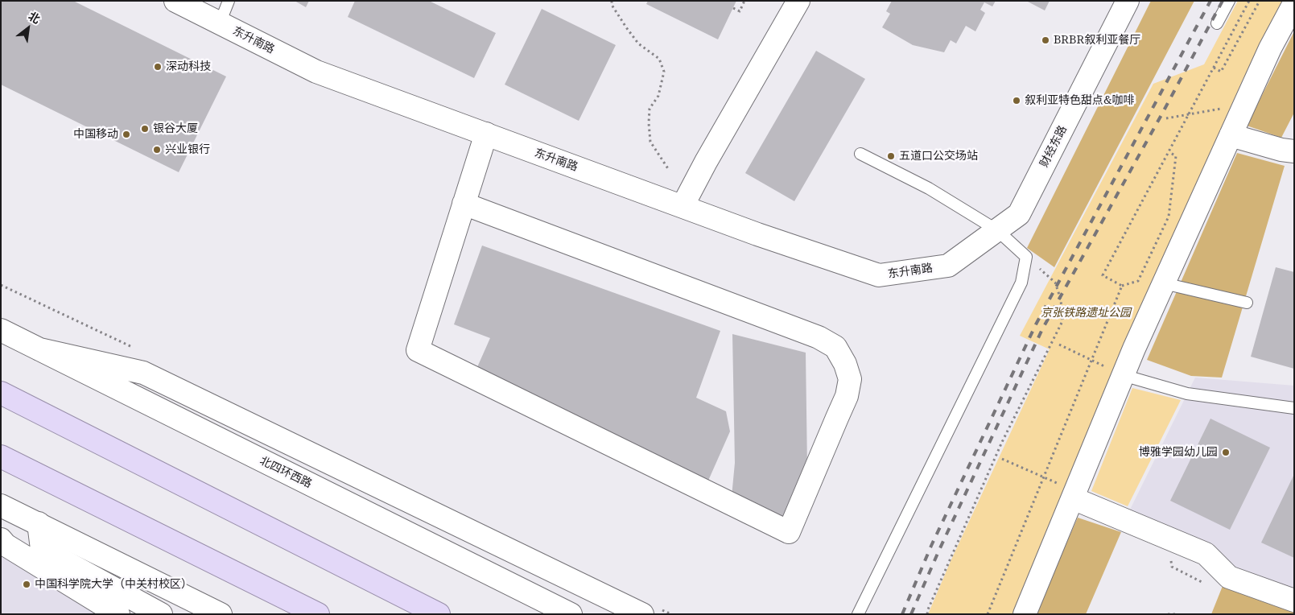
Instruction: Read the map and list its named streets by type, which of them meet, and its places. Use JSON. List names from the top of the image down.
{
  "streets": {
    "street": ["东升南路", "财经东路", "北四环西路"]
  },
  "crossings": [
    ["东升南路", "财经东路"]
  ],
  "parks": ["京张铁路遗址公园"],
  "places": [
    "BRBR叙利亚餐厅",
    "深动科技",
    "叙利亚特色甜点&咖啡",
    "银谷大厦",
    "中国移动",
    "兴业银行",
    "五道口公交场站",
    "博雅学园幼儿园",
    "中国科学院大学（中关村校区）"
  ],
  "north": "top right"
}
